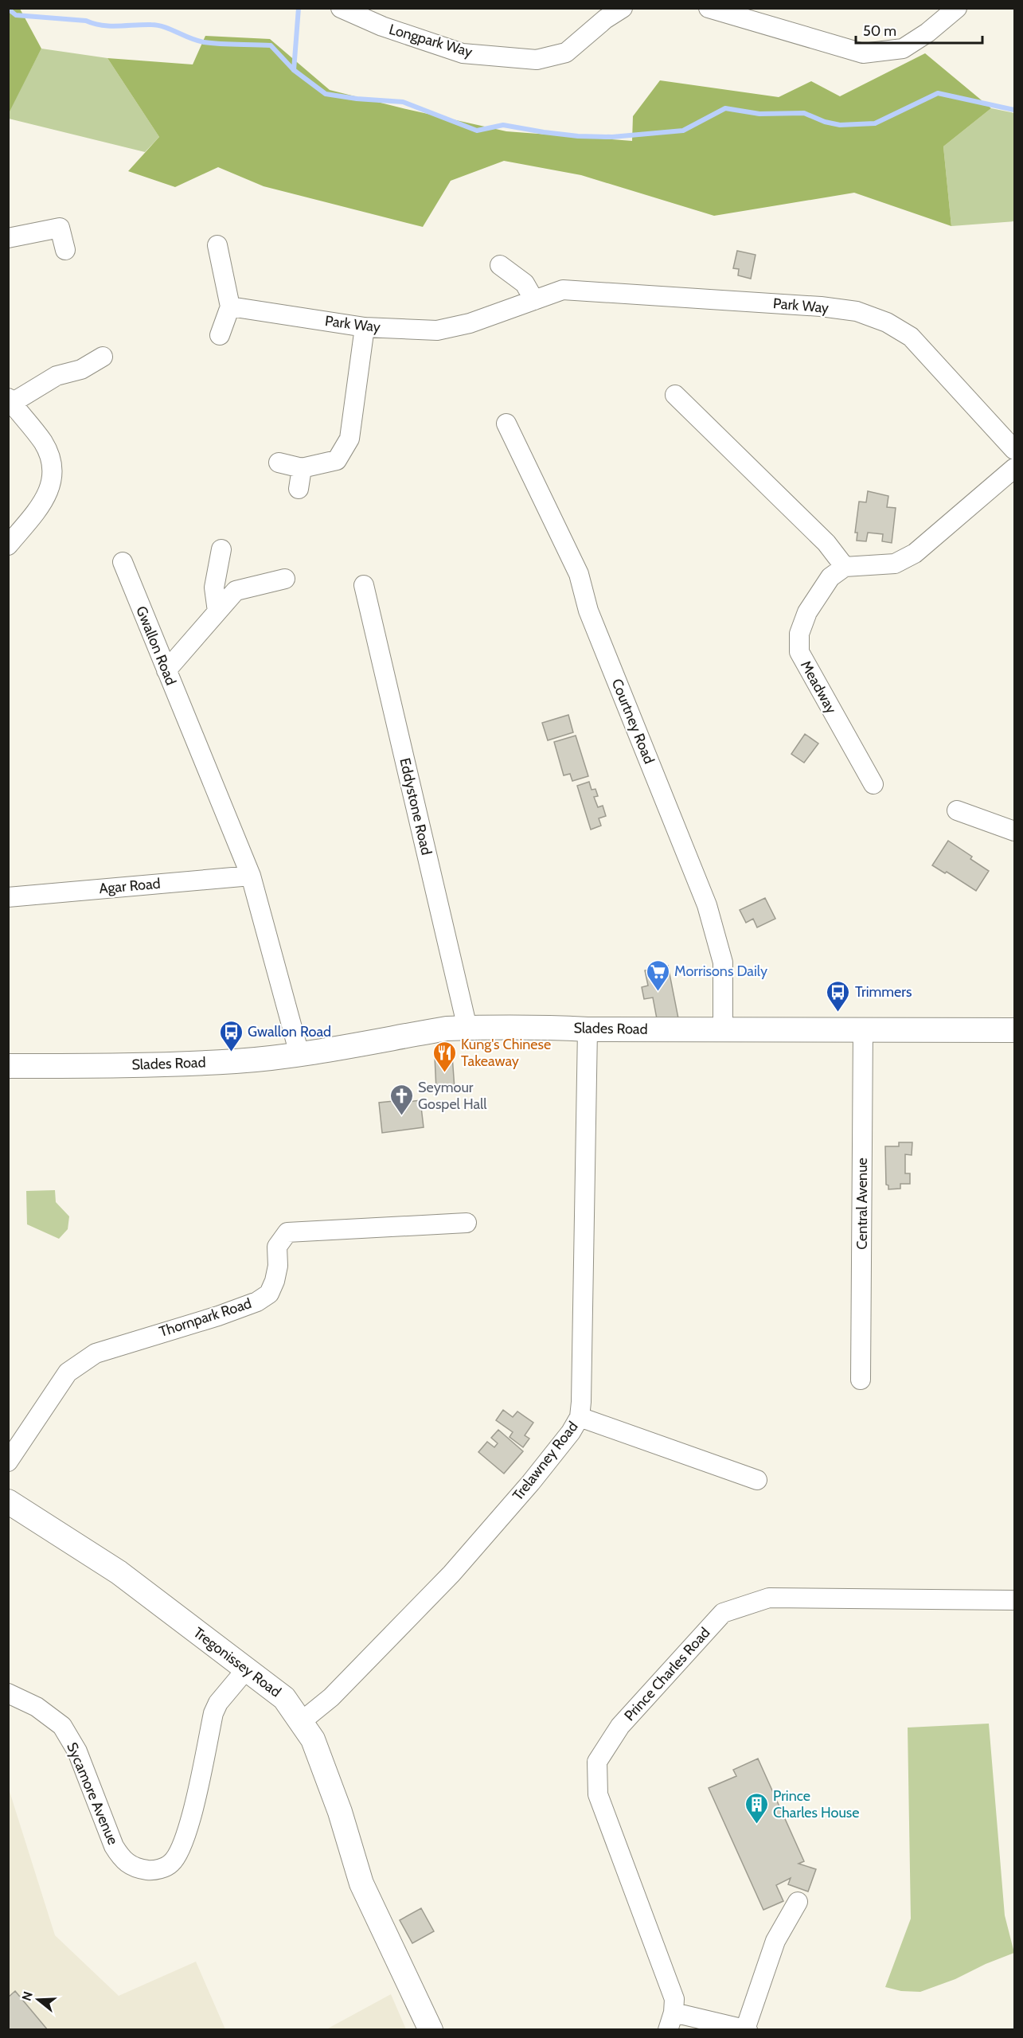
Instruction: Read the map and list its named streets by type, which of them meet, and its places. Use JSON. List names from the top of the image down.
{
  "streets": {
    "street": [
      "Longpark Way",
      "Park Way",
      "Gwallon Road",
      "Meadway",
      "Courtney Road",
      "Eddystone Road",
      "Agar Road",
      "Slades Road",
      "Central Avenue",
      "Thornpark Road",
      "Trelawney Road",
      "Tregonissey Road",
      "Prince Charles Road",
      "Sycamore Avenue"
    ]
  },
  "crossings": [
    ["Gwallon Road", "Agar Road"],
    ["Gwallon Road", "Slades Road"],
    ["Courtney Road", "Slades Road"],
    ["Eddystone Road", "Slades Road"],
    ["Slades Road", "Central Avenue"],
    ["Slades Road", "Trelawney Road"],
    ["Trelawney Road", "Tregonissey Road"],
    ["Tregonissey Road", "Sycamore Avenue"]
  ],
  "places": {
    "supermarket": ["Morrisons Daily"],
    "bus stop": ["Trimmers", "Gwallon Road"],
    "restaurant": ["Kung's Chinese Takeaway"],
    "church": ["Seymour Gospel Hall"],
    "building": ["Prince Charles House"]
  },
  "scale_bar": "50 m",
  "north": "left"
}
